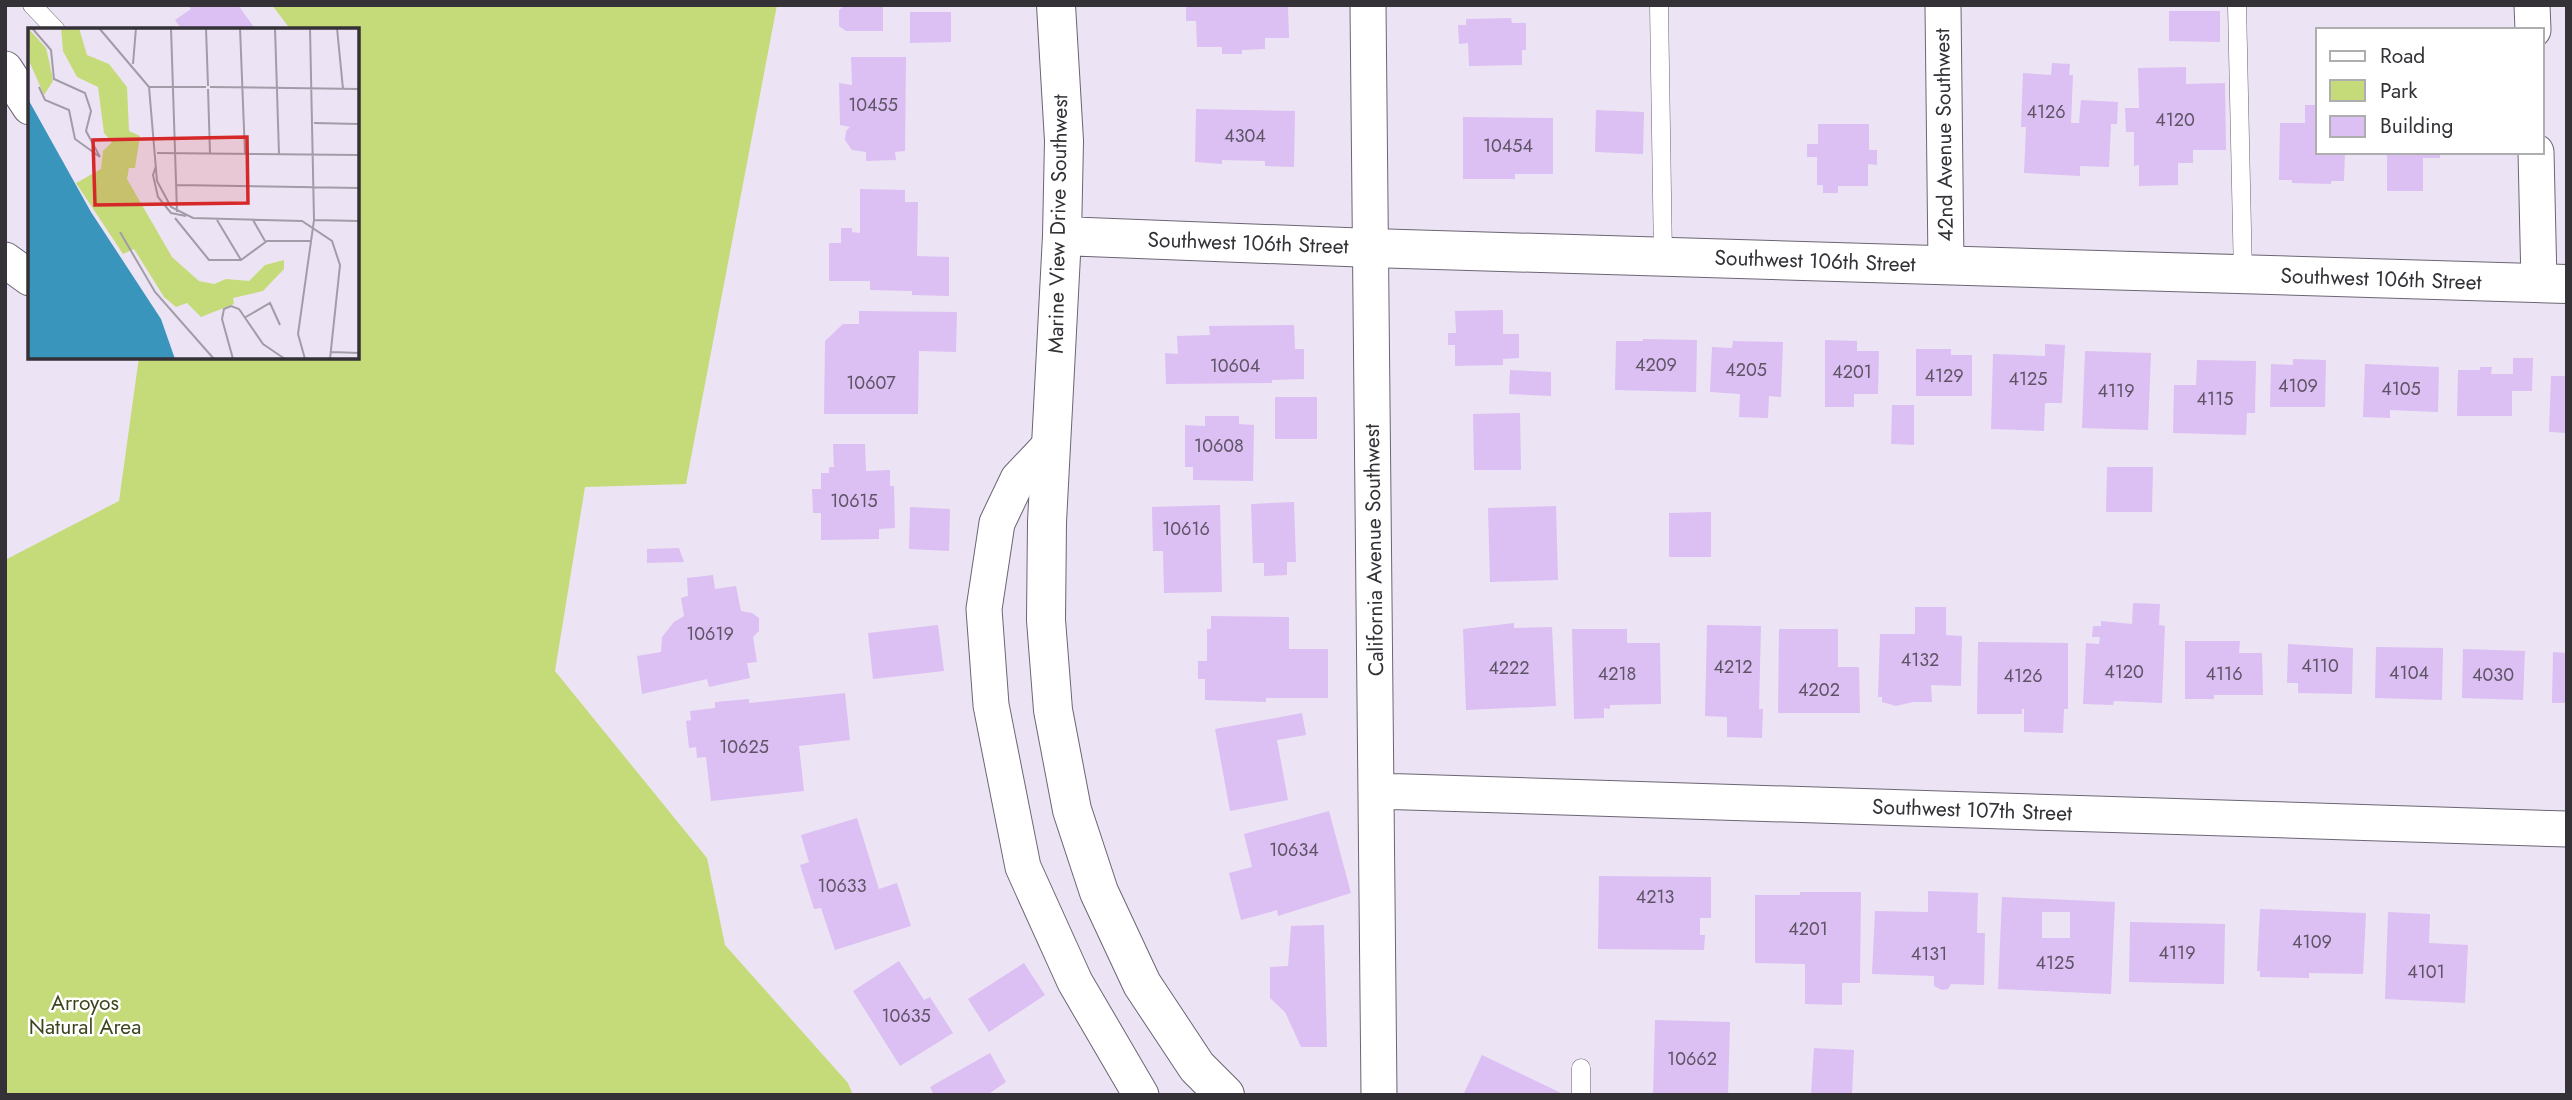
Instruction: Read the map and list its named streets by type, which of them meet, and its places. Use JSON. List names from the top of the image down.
{
  "streets": {
    "street": [
      "42nd Avenue Southwest",
      "Marine View Drive Southwest",
      "Southwest 106th Street",
      "California Avenue Southwest",
      "Southwest 107th Street"
    ]
  },
  "crossings": [
    ["42nd Avenue Southwest", "Southwest 106th Street"],
    ["Marine View Drive Southwest", "Southwest 106th Street"],
    ["Southwest 106th Street", "California Avenue Southwest"],
    ["California Avenue Southwest", "Southwest 107th Street"]
  ],
  "parks": ["Arroyos Natural Area"],
  "house_numbers": [
    "10455",
    "4126",
    "4120",
    "4304",
    "10454",
    "4209",
    "10604",
    "4205",
    "4201",
    "4129",
    "4125",
    "10607",
    "4109",
    "4105",
    "4119",
    "4115",
    "10608",
    "10615",
    "10616",
    "10619",
    "4132",
    "4110",
    "4212",
    "4222",
    "4120",
    "4104",
    "4218",
    "4116",
    "4030",
    "4126",
    "4202",
    "10625",
    "10634",
    "10633",
    "4213",
    "4201",
    "4109",
    "4119",
    "4131",
    "4125",
    "4101",
    "10635",
    "10662"
  ],
  "legend": ["Road", "Park", "Building"]
}
